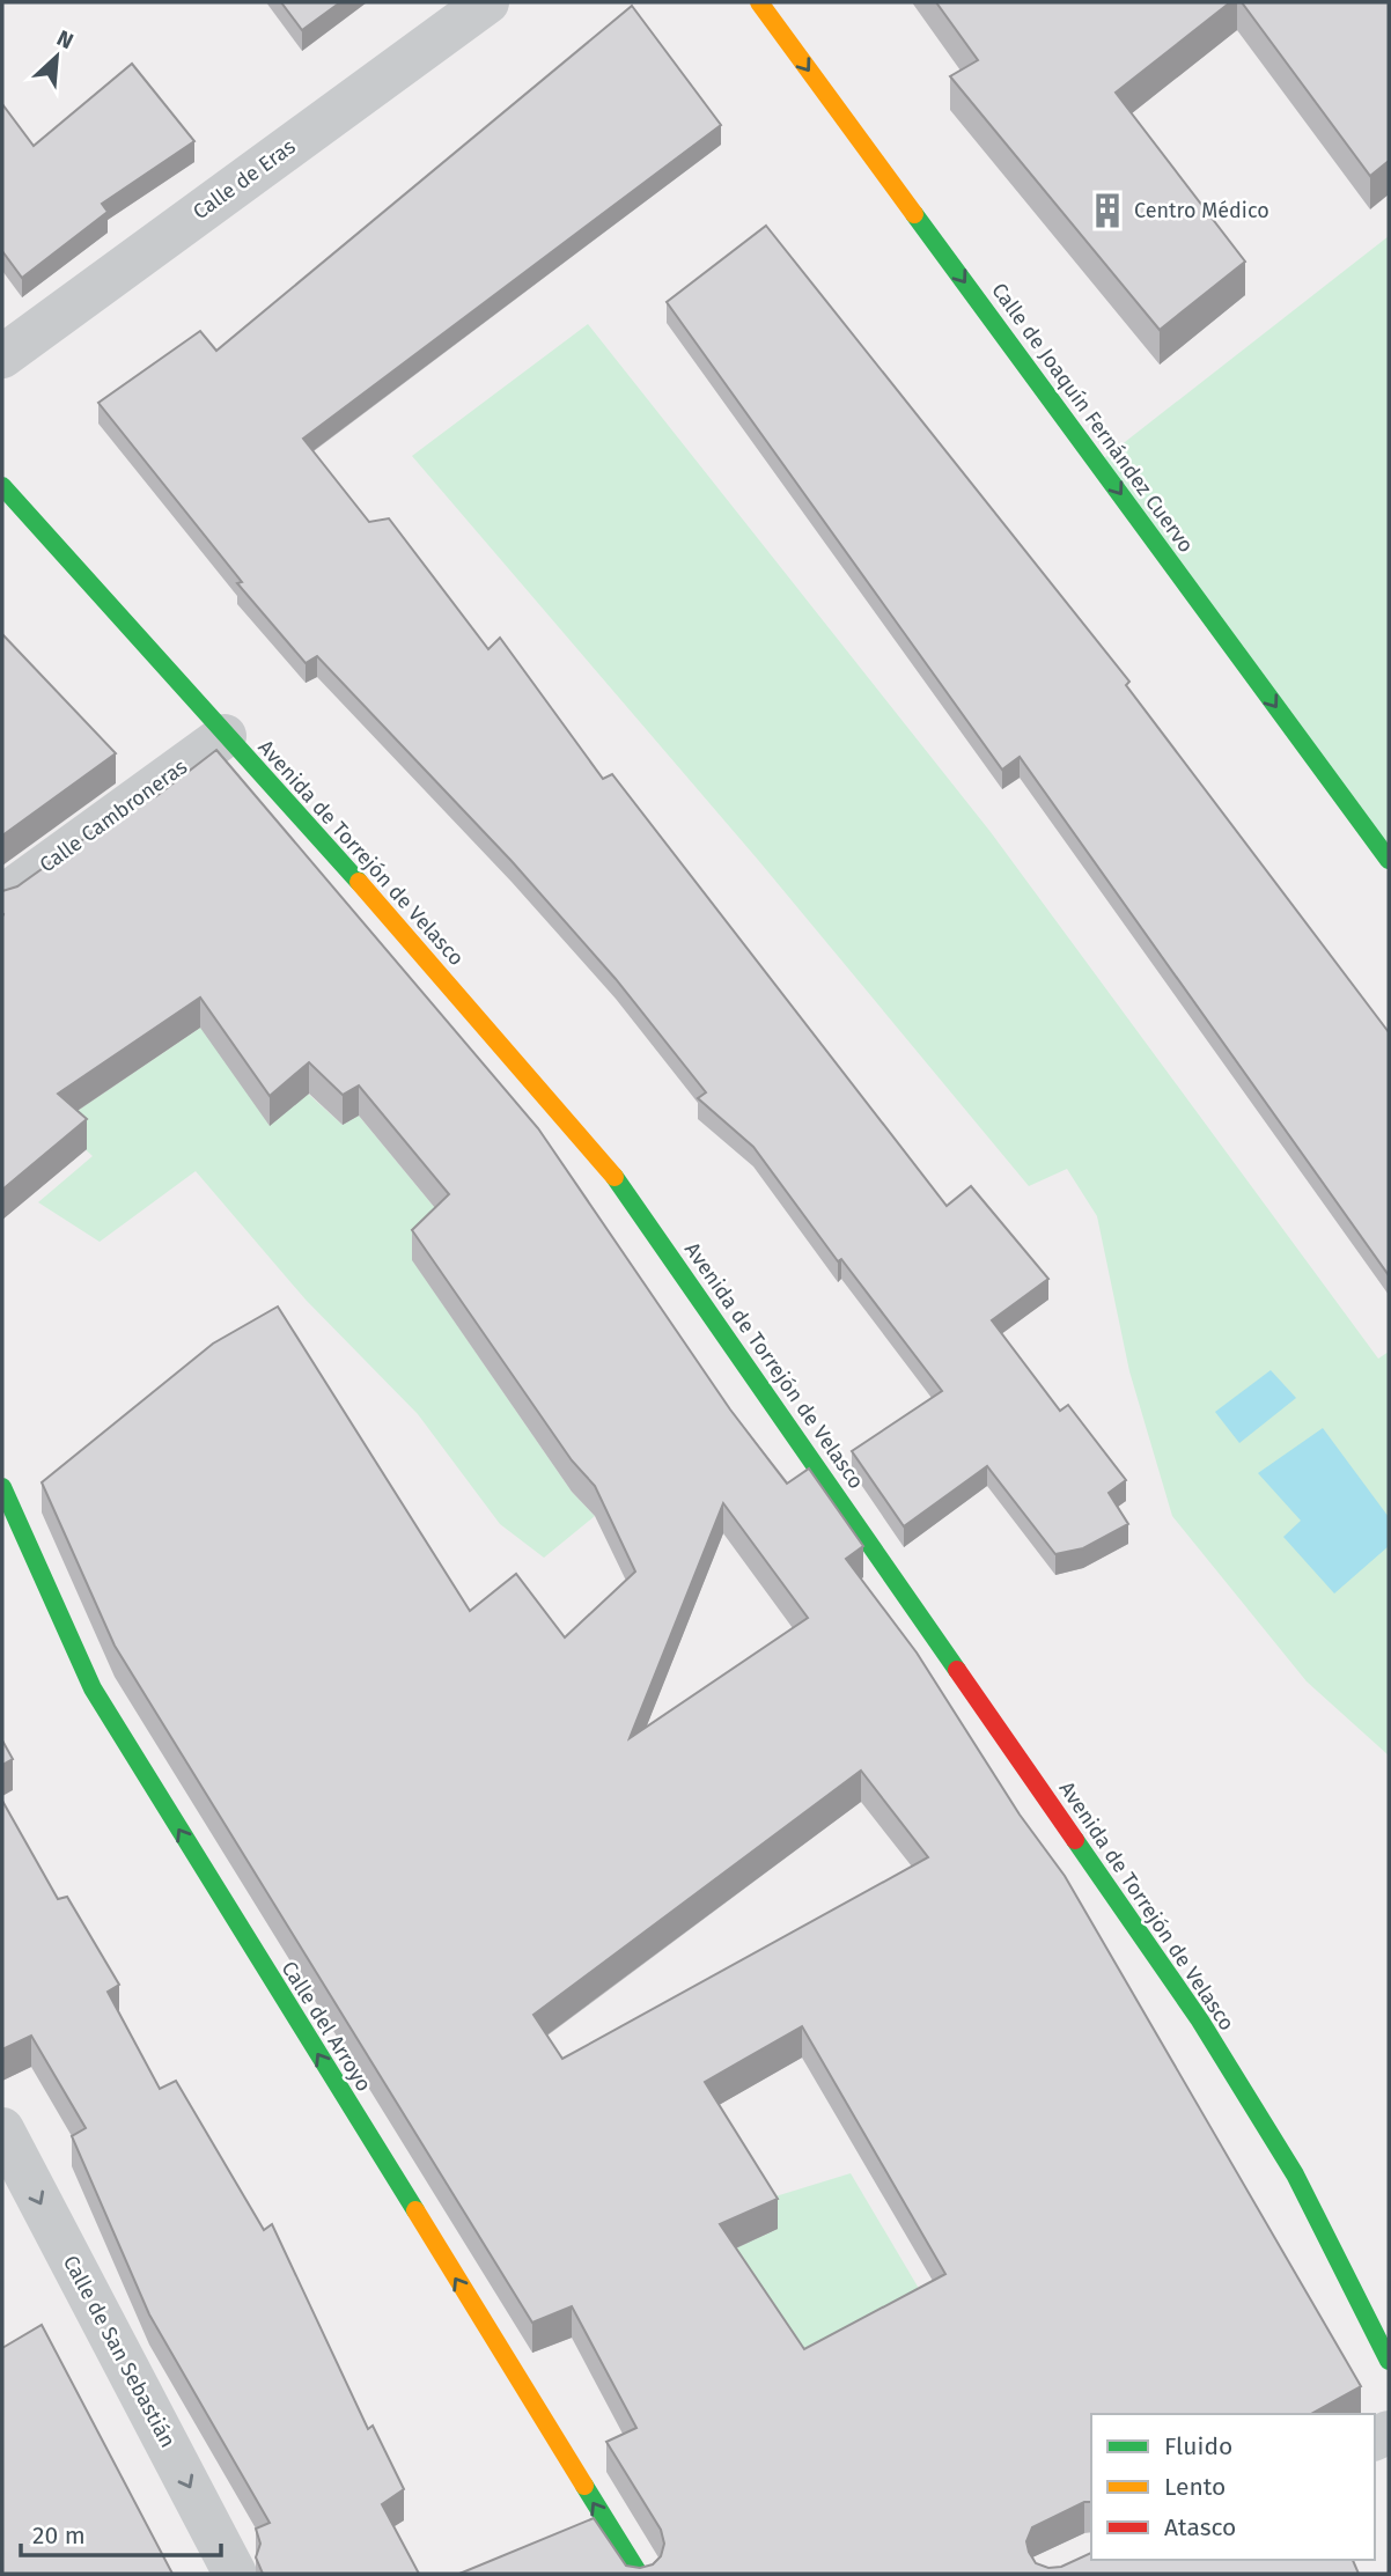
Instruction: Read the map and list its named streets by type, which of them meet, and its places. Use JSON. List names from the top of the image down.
{
  "streets": {
    "main road": ["Calle de Joaquín Fernández Cuervo", "Avenida de Torrejón de Velasco", "Calle del Arroyo"],
    "street": ["Calle de Eras", "Calle Cambroneras", "Calle de San Sebastián"]
  },
  "crossings": [
    ["Calle Cambroneras", "Avenida de Torrejón de Velasco"]
  ],
  "one_way": ["Calle de Joaquín Fernández Cuervo", "Calle del Arroyo", "Calle de San Sebastián"],
  "places": {
    "building": ["Centro Médico"]
  },
  "legend": ["Fluido", "Lento", "Atasco"],
  "scale_bar": "20 m",
  "north": "top right"
}
